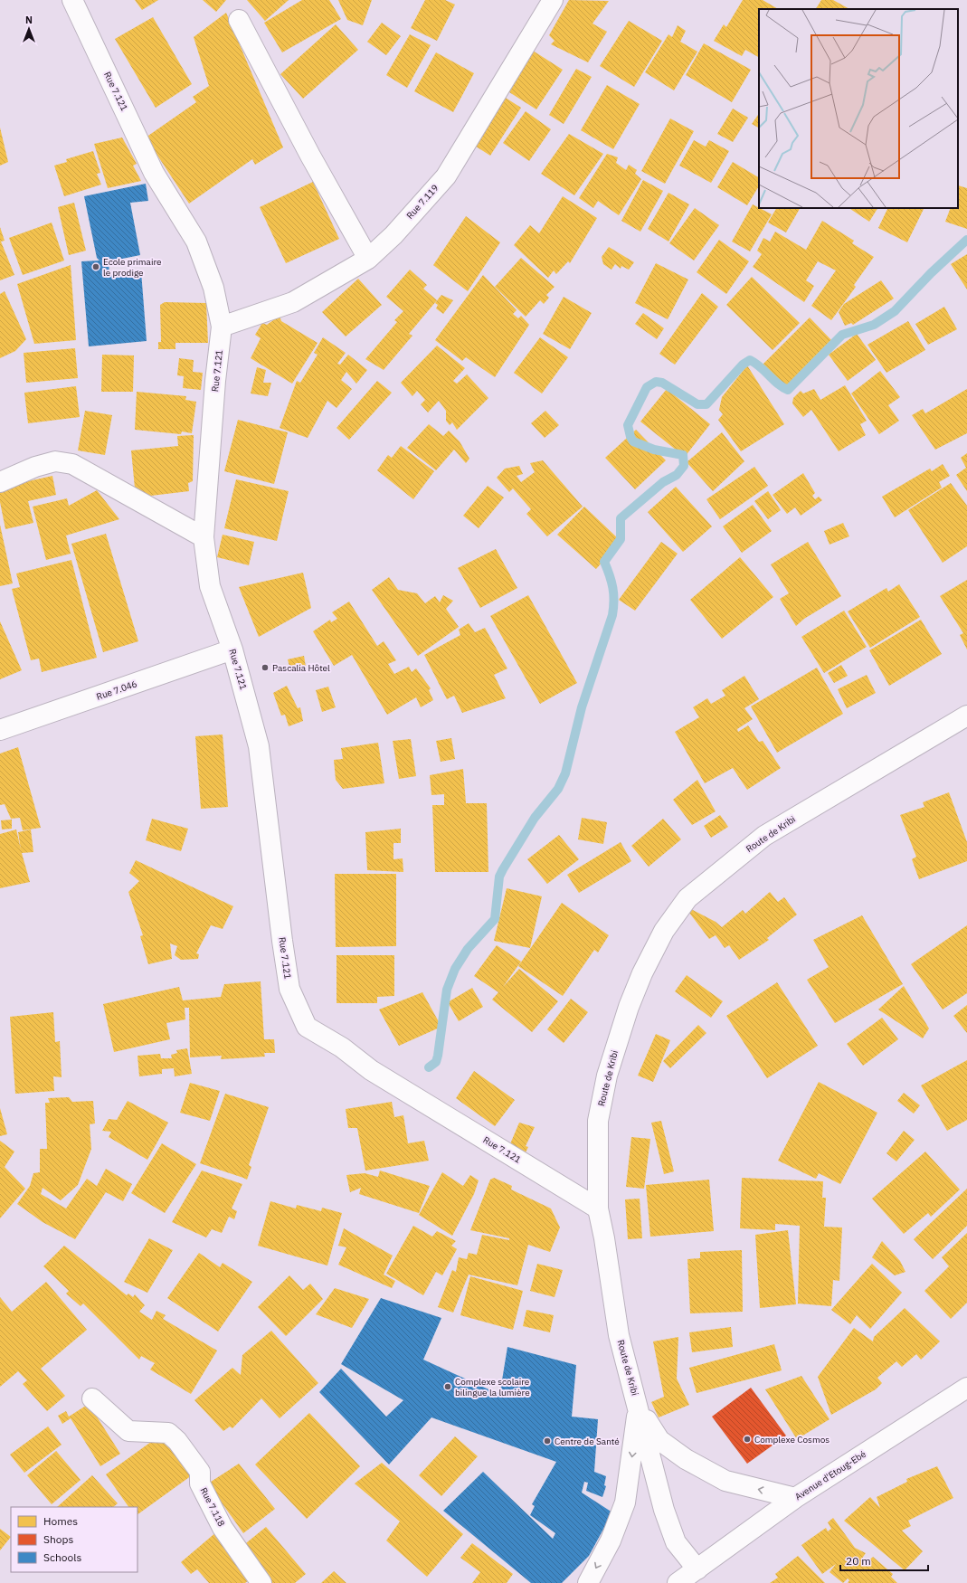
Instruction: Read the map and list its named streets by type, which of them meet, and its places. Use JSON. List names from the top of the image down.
{
  "streets": {
    "street": [
      "Rue 7.121",
      "Rue 7.119",
      "Rue 7.046",
      "Route de Kribi",
      "Avenue d'Etoug-Ebé",
      "Rue 7.118"
    ]
  },
  "crossings": [
    ["Rue 7.121", "Rue 7.119"],
    ["Rue 7.121", "Rue 7.046"],
    ["Rue 7.121", "Route de Kribi"],
    ["Route de Kribi", "Avenue d'Etoug-Ebé"]
  ],
  "places": [
    "Ecole primaire le prodige",
    "Pascalia Hôtel",
    "Complexe scolaire bilingue la lumière",
    "Complexe Cosmos",
    "Centre de Santé"
  ],
  "legend": ["Homes", "Shops", "Schools"],
  "scale_bar": "20 m",
  "north": "top"
}
